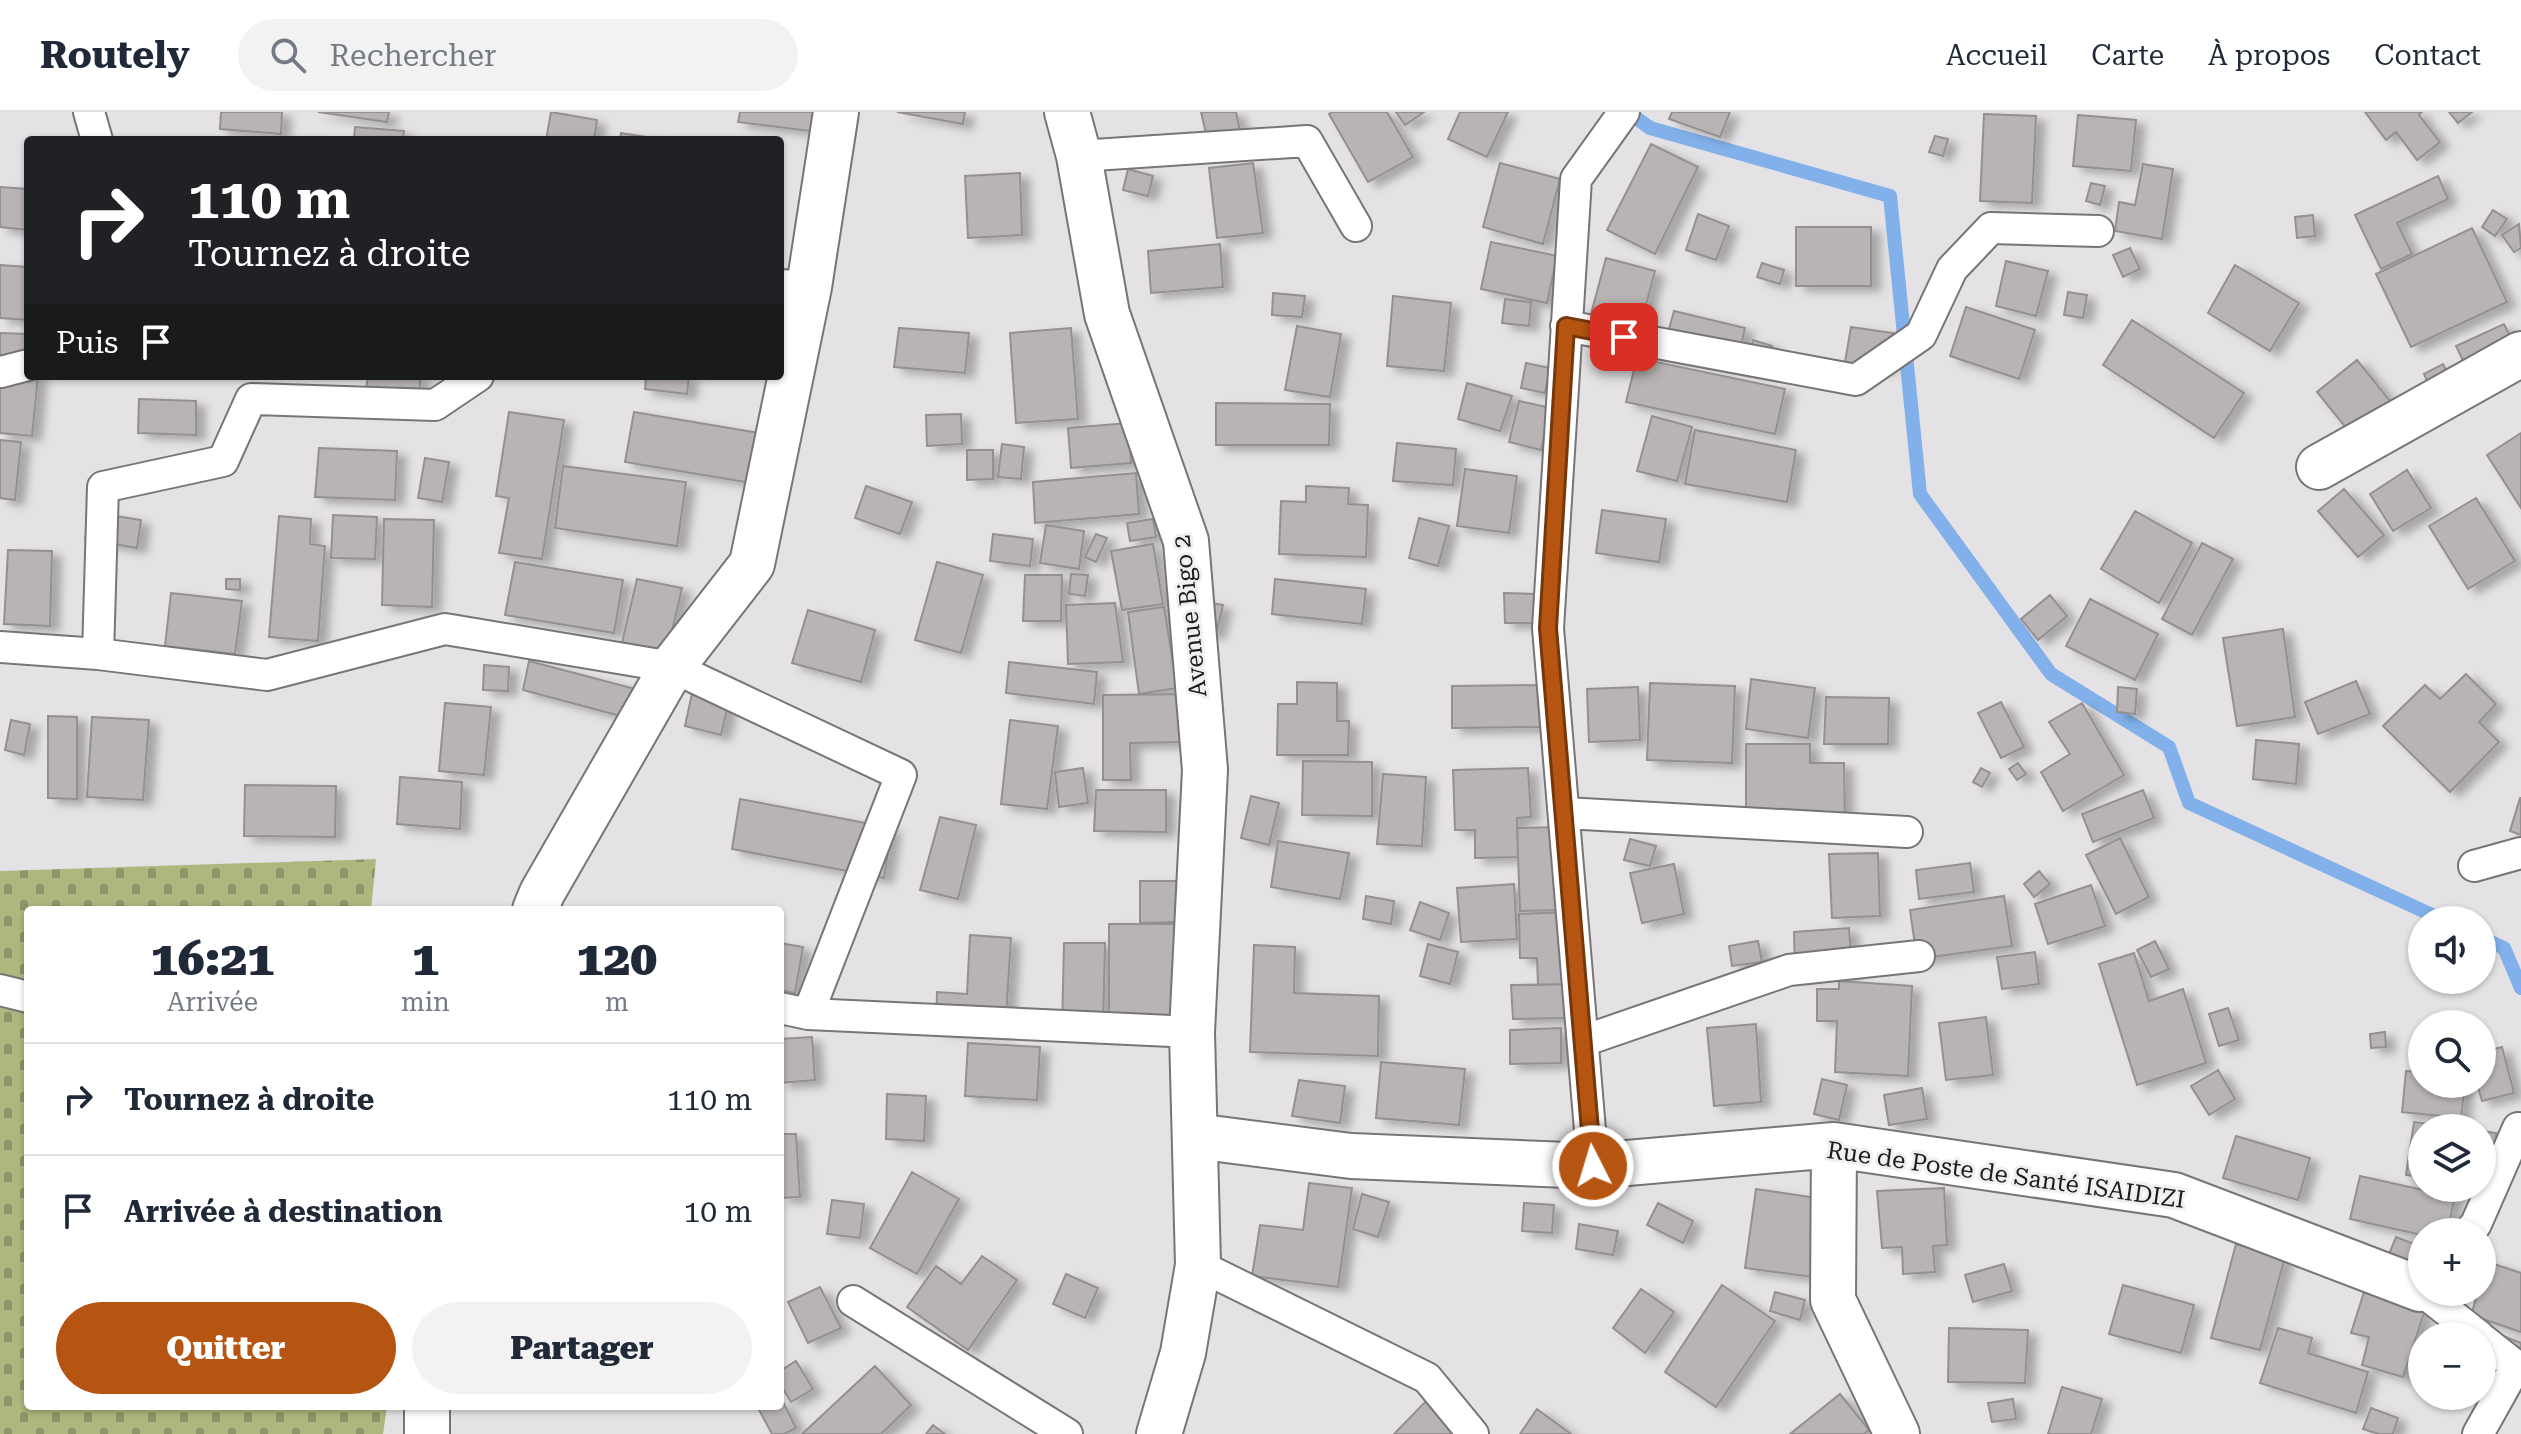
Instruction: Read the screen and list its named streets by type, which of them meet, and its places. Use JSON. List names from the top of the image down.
{
  "streets": {
    "street": ["Avenue Bigo 2", "Rue de Poste de Santé ISAIDIZI"]
  },
  "crossings": [
    ["Avenue Bigo 2", "Rue de Poste de Santé ISAIDIZI"]
  ],
  "page": {
    "header": "Routely",
    "search": "Rechercher",
    "nav": [
      "Accueil",
      "Carte",
      "À propos",
      "Contact"
    ],
    "turn": ["110 m", "Tournez à droite"],
    "then": "Puis",
    "map_buttons": ["+", "−"],
    "eta": [
      "16:21",
      "Arrivée",
      "1",
      "min",
      "120",
      "m"
    ],
    "list": [
      {
        "name": "Tournez à droite",
        "value": "110 m"
      },
      {
        "name": "Arrivée à destination",
        "value": "10 m"
      }
    ],
    "buttons": ["Quitter", "Partager"]
  }
}
